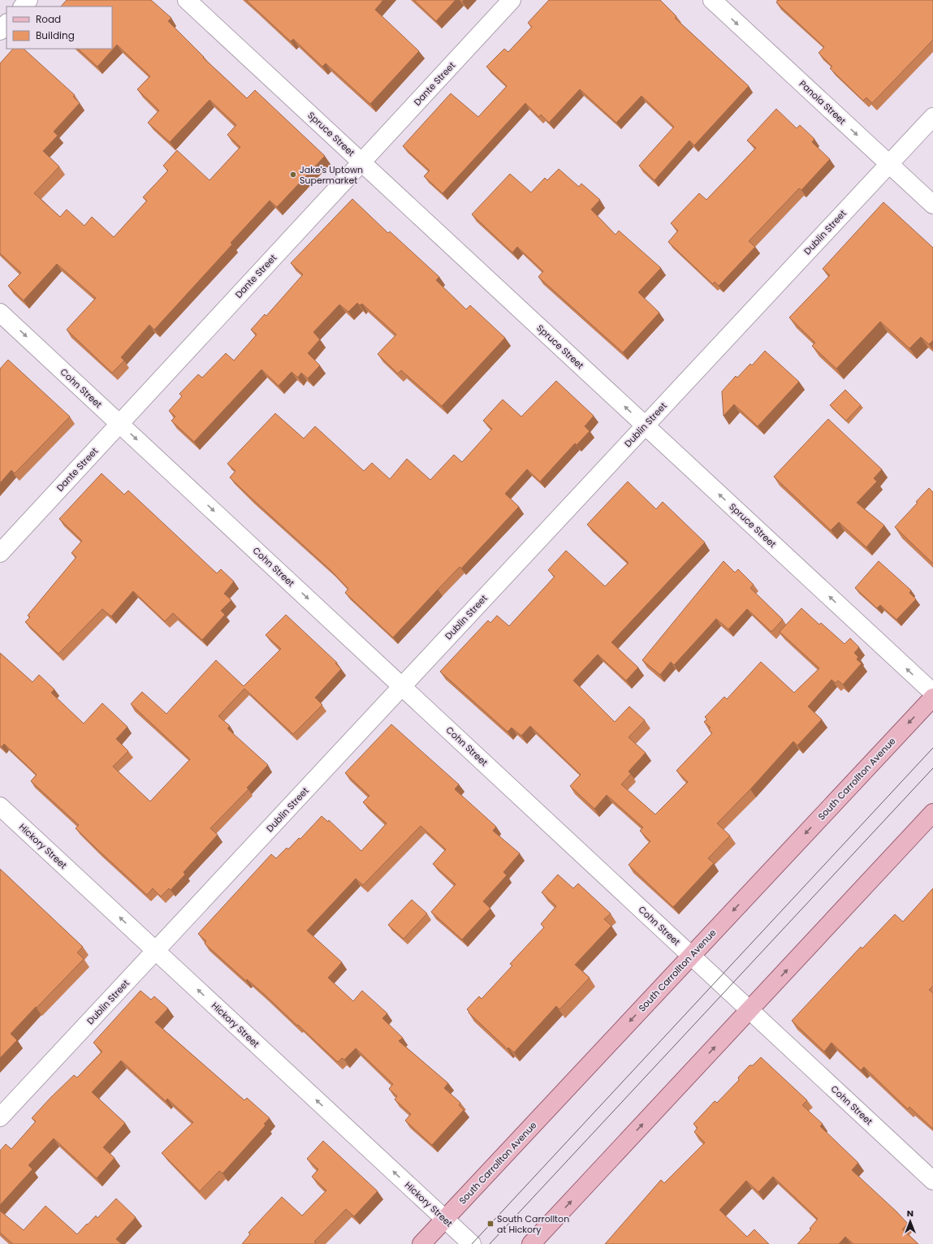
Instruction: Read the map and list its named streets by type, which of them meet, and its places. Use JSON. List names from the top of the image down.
{
  "streets": {
    "main road": ["South Carrollton Avenue"],
    "street": [
      "Dante Street",
      "Panola Street",
      "Spruce Street",
      "Dublin Street",
      "Cohn Street",
      "Hickory Street"
    ]
  },
  "crossings": [
    ["Dante Street", "Spruce Street"],
    ["Dante Street", "Cohn Street"],
    ["Panola Street", "Dublin Street"],
    ["Spruce Street", "Dublin Street"],
    ["Dublin Street", "Cohn Street"],
    ["Dublin Street", "Hickory Street"],
    ["Cohn Street", "South Carrollton Avenue"],
    ["South Carrollton Avenue", "Hickory Street"]
  ],
  "one_way": [
    "Panola Street",
    "Spruce Street",
    "Cohn Street",
    "Hickory Street"
  ],
  "places": {
    "other": ["Jake's Uptown Supermarket"],
    "transit": ["South Carrollton at Hickory"]
  },
  "legend": ["Road", "Building"],
  "north": "top"
}
